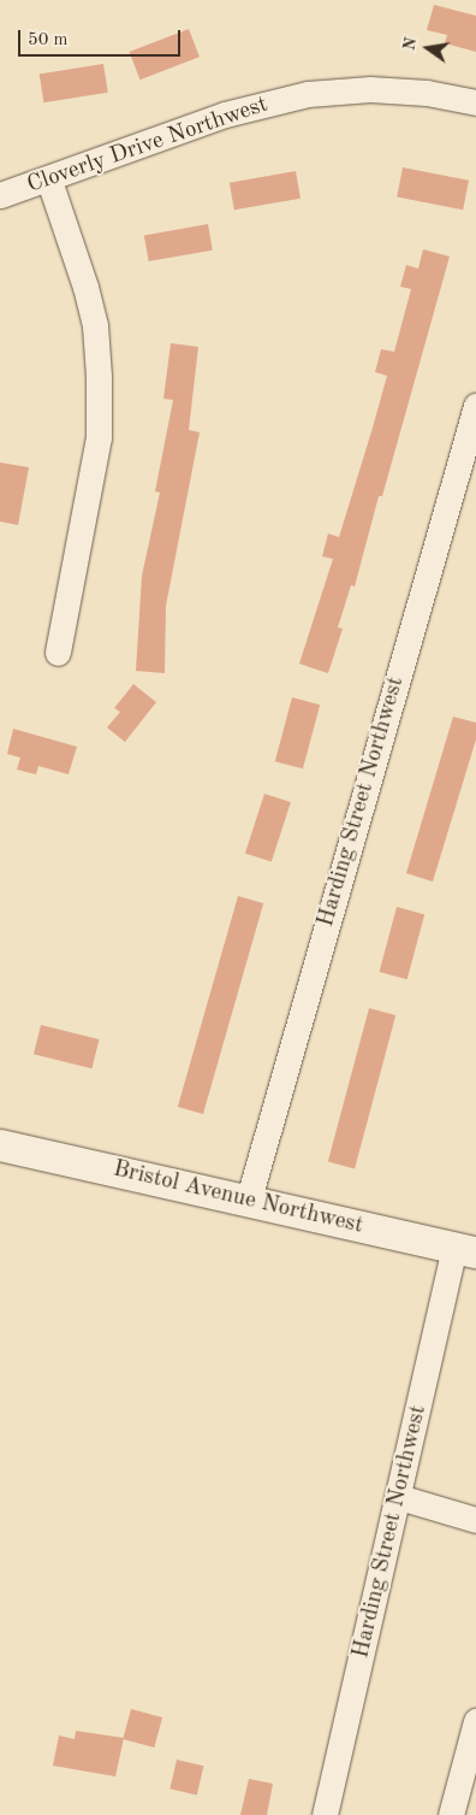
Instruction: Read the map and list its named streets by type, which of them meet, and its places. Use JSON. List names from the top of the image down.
{
  "streets": {
    "street": ["Cloverly Drive Northwest", "Harding Street Northwest", "Bristol Avenue Northwest"]
  },
  "crossings": [
    ["Harding Street Northwest", "Bristol Avenue Northwest"]
  ],
  "scale_bar": "50 m",
  "north": "left"
}
